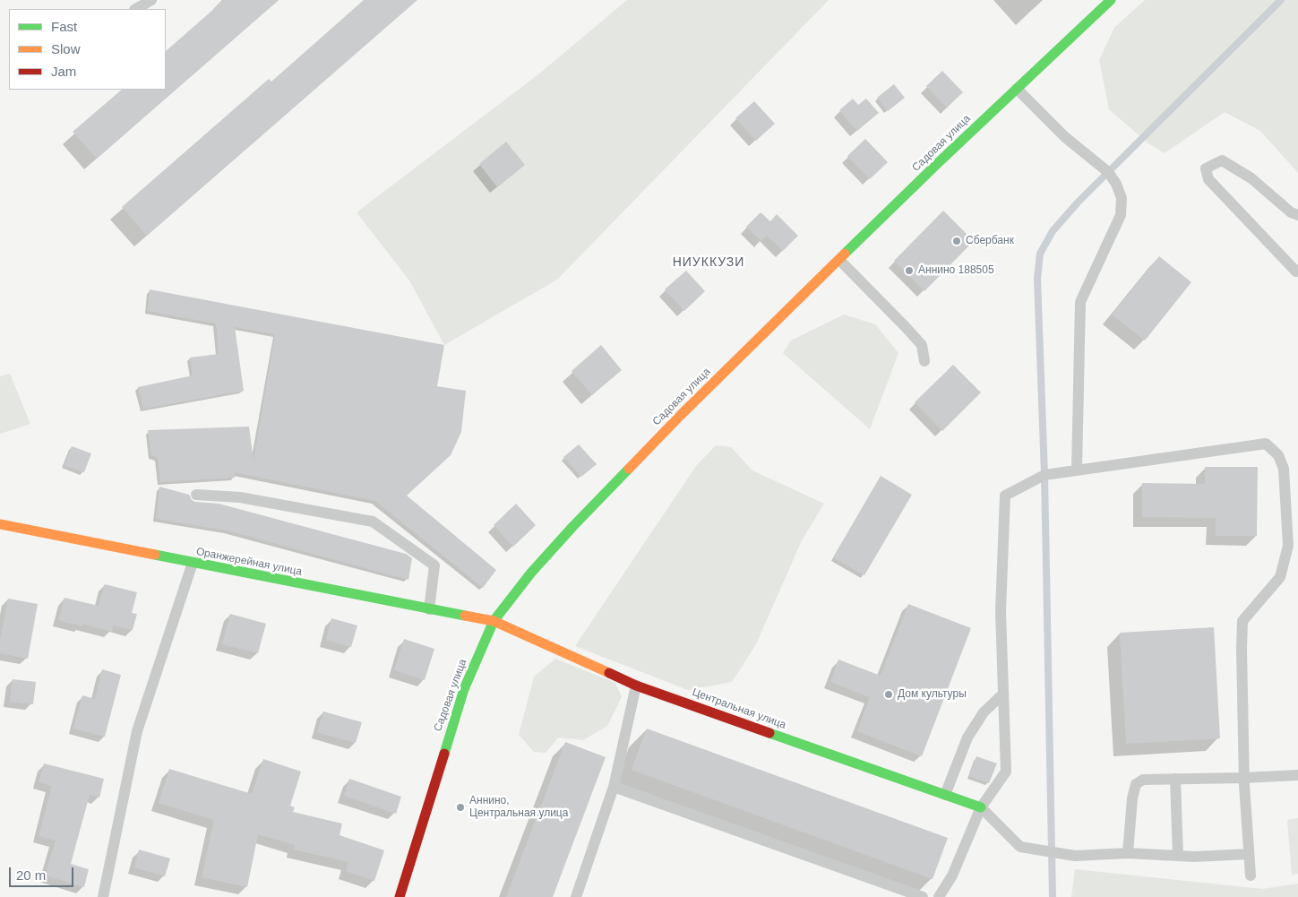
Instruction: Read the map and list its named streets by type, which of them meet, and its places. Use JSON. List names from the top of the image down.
{
  "streets": {
    "main road": ["Садовая улица", "Оранжерейная улица", "Центральная улица"]
  },
  "crossings": [
    ["Садовая улица", "Оранжерейная улица"],
    ["Садовая улица", "Центральная улица"],
    ["Оранжерейная улица", "Центральная улица"]
  ],
  "districts": ["НИУККУЗИ"],
  "places": [
    "Сбербанк",
    "Аннино 188505",
    "Дом культуры",
    "Аннино, Центральная улица"
  ],
  "legend": ["Fast", "Slow", "Jam"],
  "scale_bar": "20 m"
}
